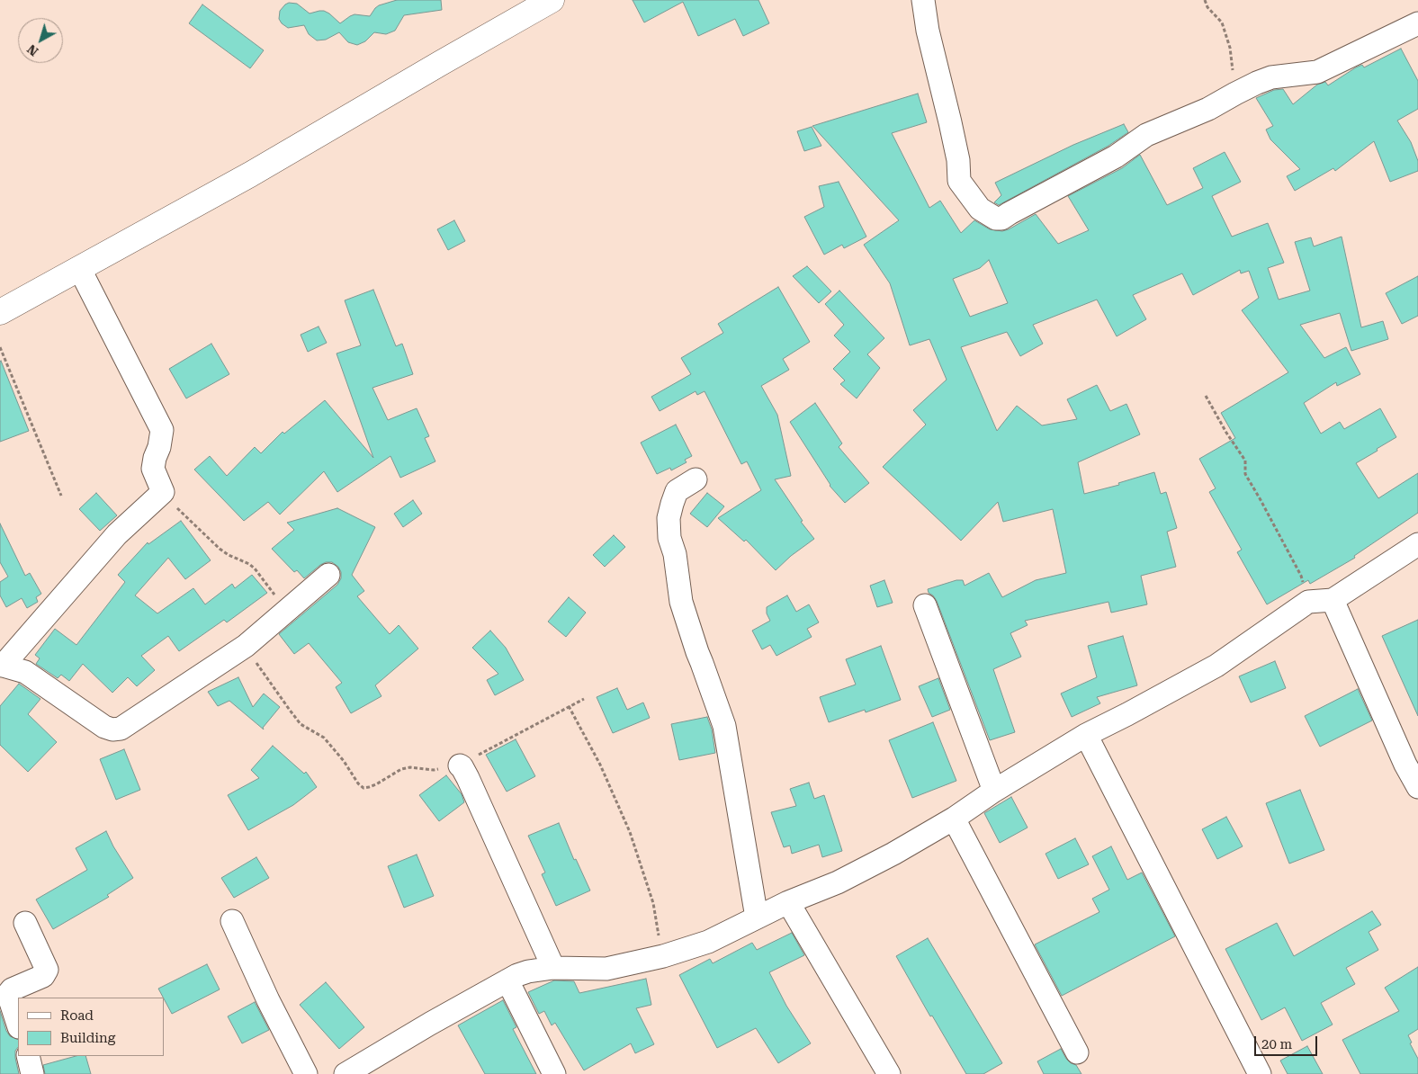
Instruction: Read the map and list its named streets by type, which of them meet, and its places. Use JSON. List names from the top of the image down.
{
  "legend": ["Road", "Building"],
  "scale_bar": "20 m",
  "north": "bottom left"
}
